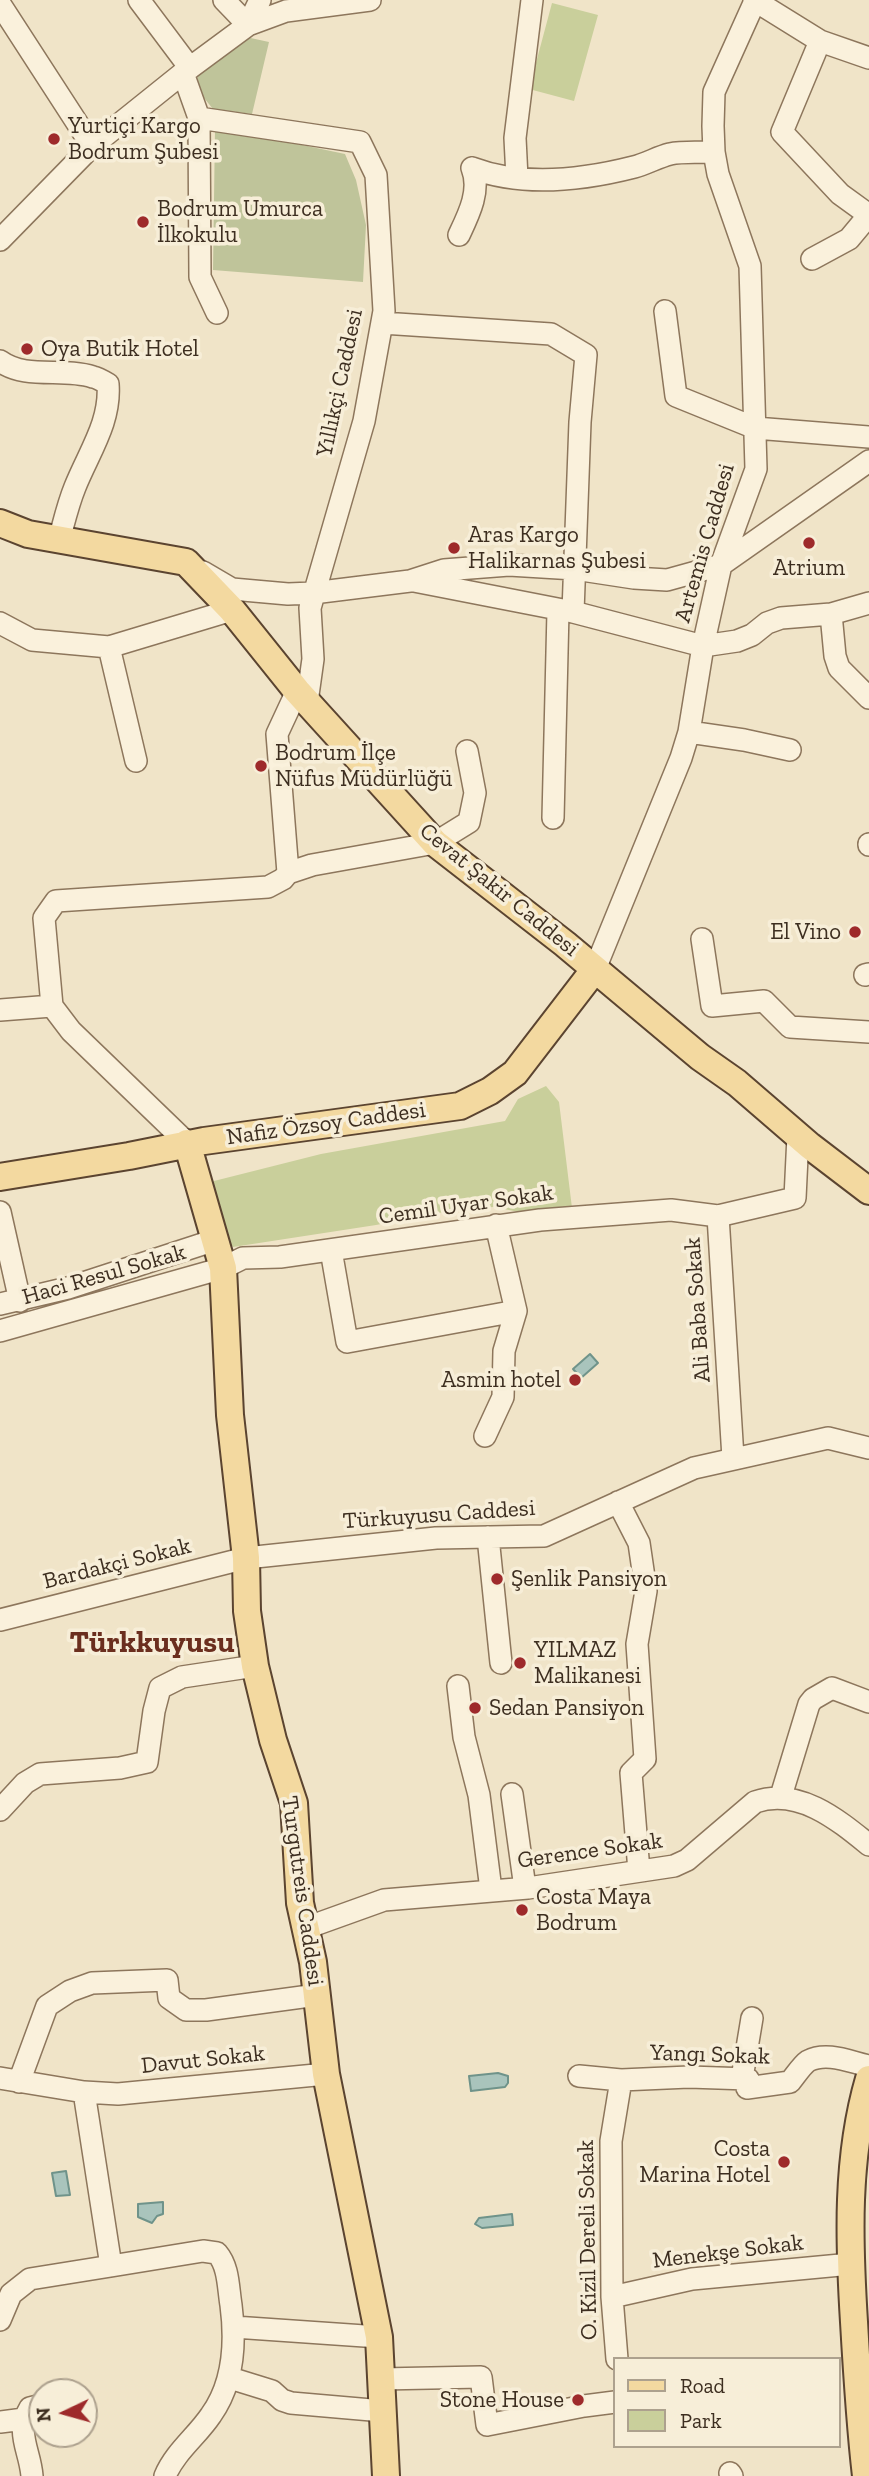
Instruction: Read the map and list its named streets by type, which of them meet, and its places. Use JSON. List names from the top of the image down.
{
  "streets": {
    "main road": ["Cevat Şakir Caddesi", "Nafiz Özsoy Caddesi", "Turgutreis Caddesi"],
    "street": [
      "Yıllıkçi Caddesi",
      "Artemis Caddesi",
      "Cemil Uyar Sokak",
      "Haci Resul Sokak",
      "Ali Baba Sokak",
      "Türkuyusu Caddesi",
      "Bardakçi Sokak",
      "Gerence Sokak",
      "Yangı Sokak",
      "Davut Sokak",
      "O. Kizil Dereli Sokak",
      "Menekşe Sokak"
    ]
  },
  "crossings": [
    ["Yıllıkçi Caddesi", "Cevat Şakir Caddesi"],
    ["Artemis Caddesi", "Cevat Şakir Caddesi"],
    ["Artemis Caddesi", "Nafiz Özsoy Caddesi"],
    ["Cevat Şakir Caddesi", "Nafiz Özsoy Caddesi"],
    ["Cevat Şakir Caddesi", "Ali Baba Sokak"],
    ["Nafiz Özsoy Caddesi", "Turgutreis Caddesi"],
    ["Cemil Uyar Sokak", "Haci Resul Sokak"],
    ["Cemil Uyar Sokak", "Ali Baba Sokak"],
    ["Cemil Uyar Sokak", "Turgutreis Caddesi"],
    ["Haci Resul Sokak", "Turgutreis Caddesi"],
    ["Ali Baba Sokak", "Türkuyusu Caddesi"],
    ["Türkuyusu Caddesi", "Bardakçi Sokak"],
    ["Türkuyusu Caddesi", "Turgutreis Caddesi"],
    ["Bardakçi Sokak", "Turgutreis Caddesi"],
    ["Gerence Sokak", "Turgutreis Caddesi"],
    ["Turgutreis Caddesi", "Davut Sokak"],
    ["Yangı Sokak", "O. Kizil Dereli Sokak"],
    ["O. Kizil Dereli Sokak", "Menekşe Sokak"]
  ],
  "districts": ["Türkkuyusu"],
  "places": [
    "Yurtiçi Kargo Bodrum Şubesi",
    "Bodrum Umurca İlkokulu",
    "Oya Butik Hotel",
    "Atrium",
    "Aras Kargo Halikarnas Şubesi",
    "Bodrum İlçe Nüfus Müdürlüğü",
    "El Vino",
    "Asmin hotel",
    "Şenlik Pansiyon",
    "YILMAZ Malikanesi",
    "Sedan Pansiyon",
    "Costa Maya Bodrum",
    "Costa Marina Hotel",
    "Stone House"
  ],
  "legend": ["Road", "Park"],
  "north": "left"
}
